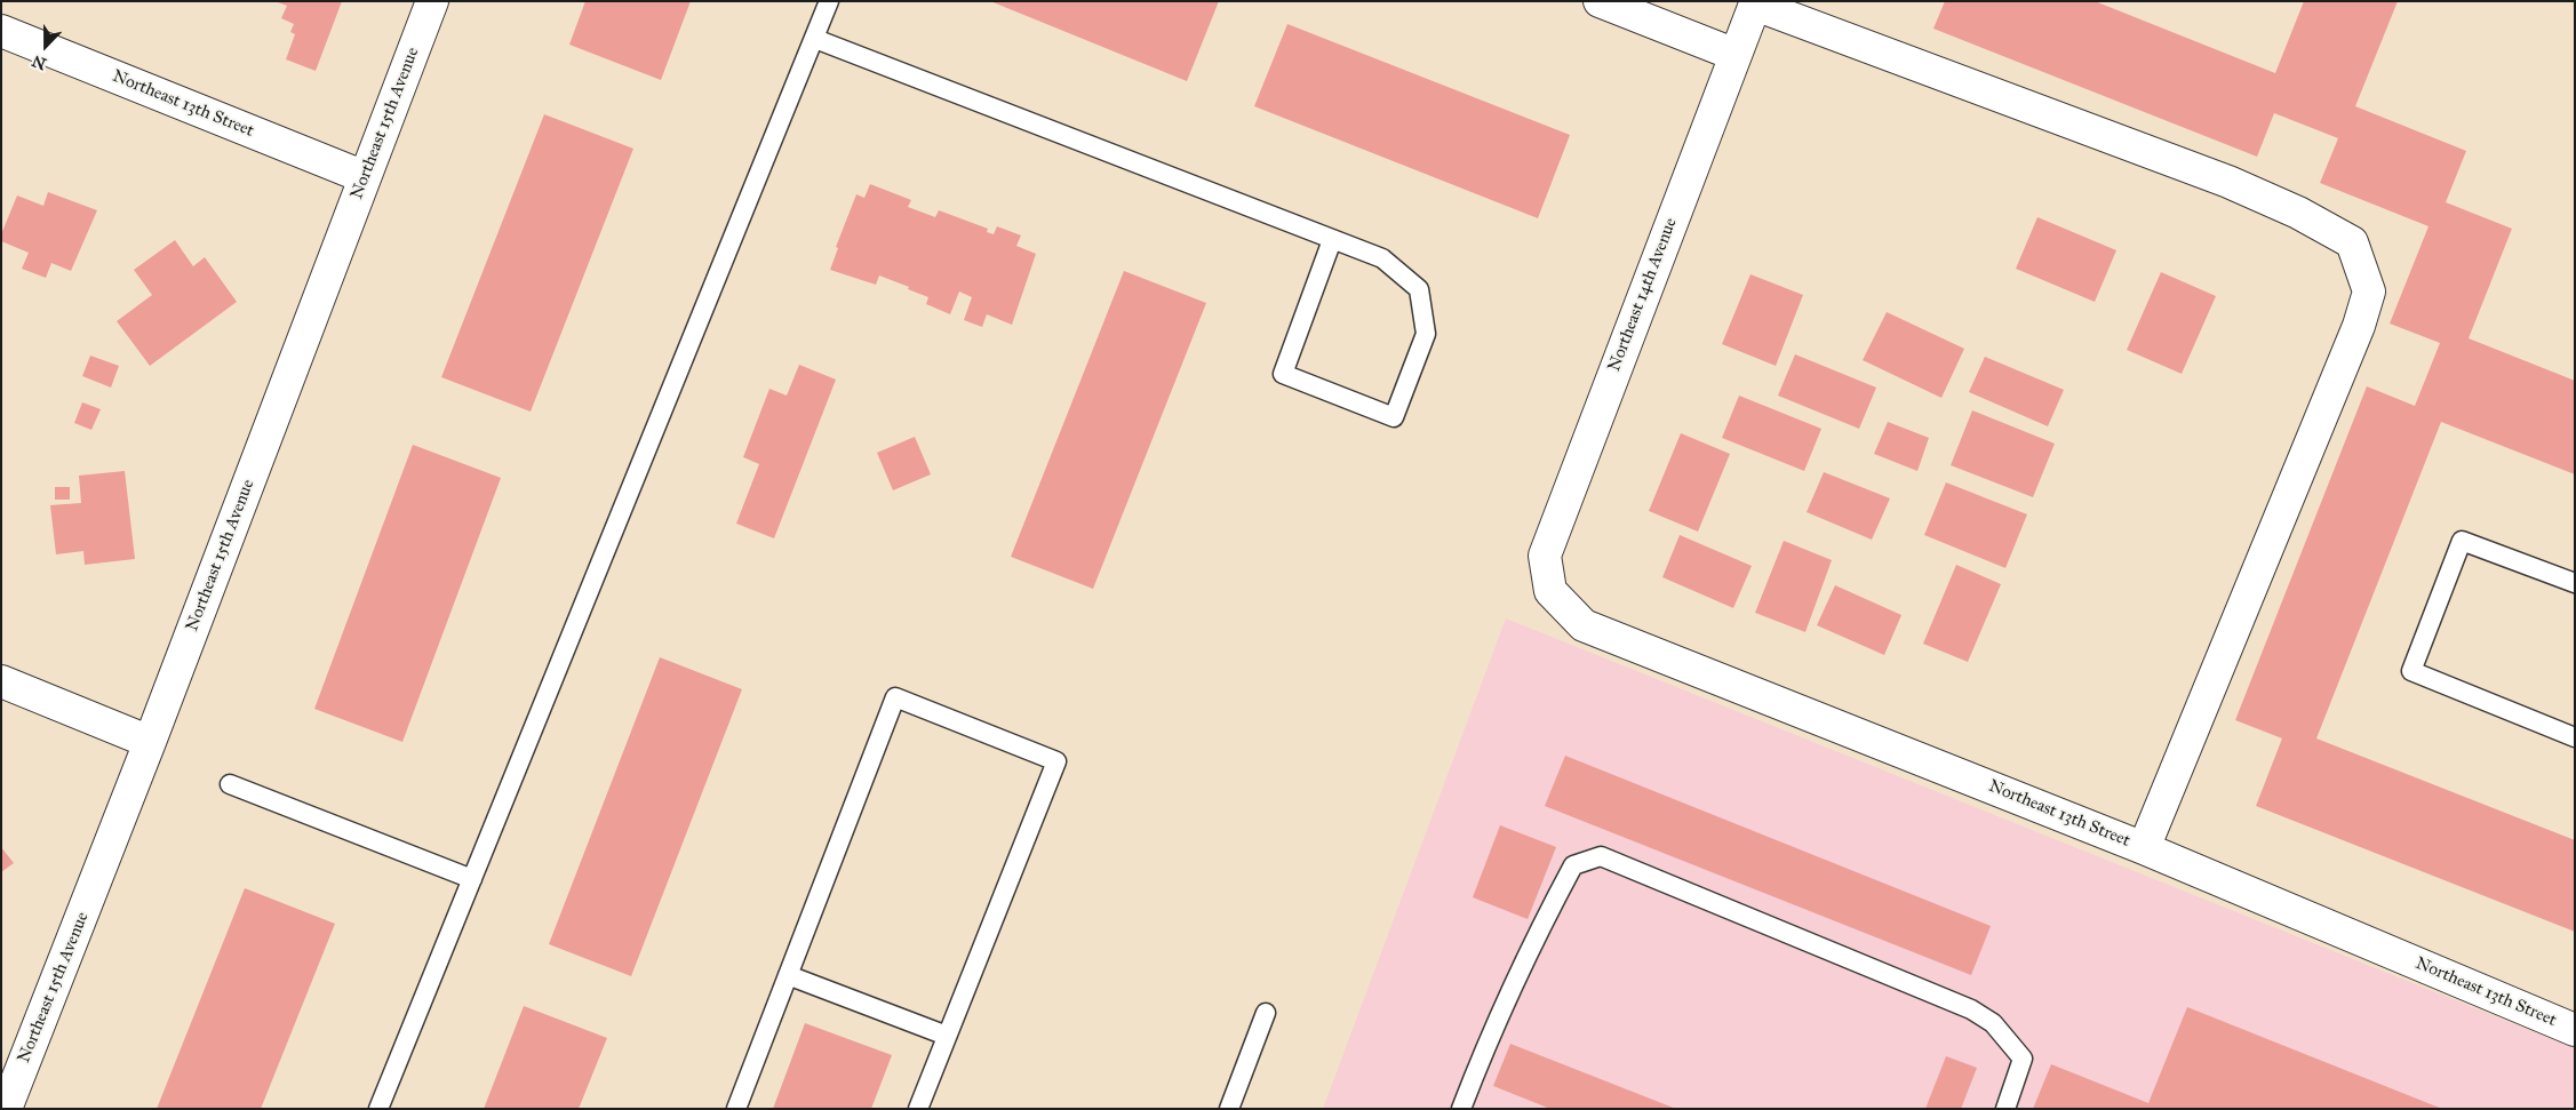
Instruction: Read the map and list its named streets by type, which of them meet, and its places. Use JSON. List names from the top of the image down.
{
  "streets": {
    "street": ["Northeast 13th Street", "Northeast 15th Avenue", "Northeast 14th Avenue"]
  },
  "crossings": [
    ["Northeast 13th Street", "Northeast 15th Avenue"],
    ["Northeast 13th Street", "Northeast 14th Avenue"]
  ],
  "north": "bottom"
}
